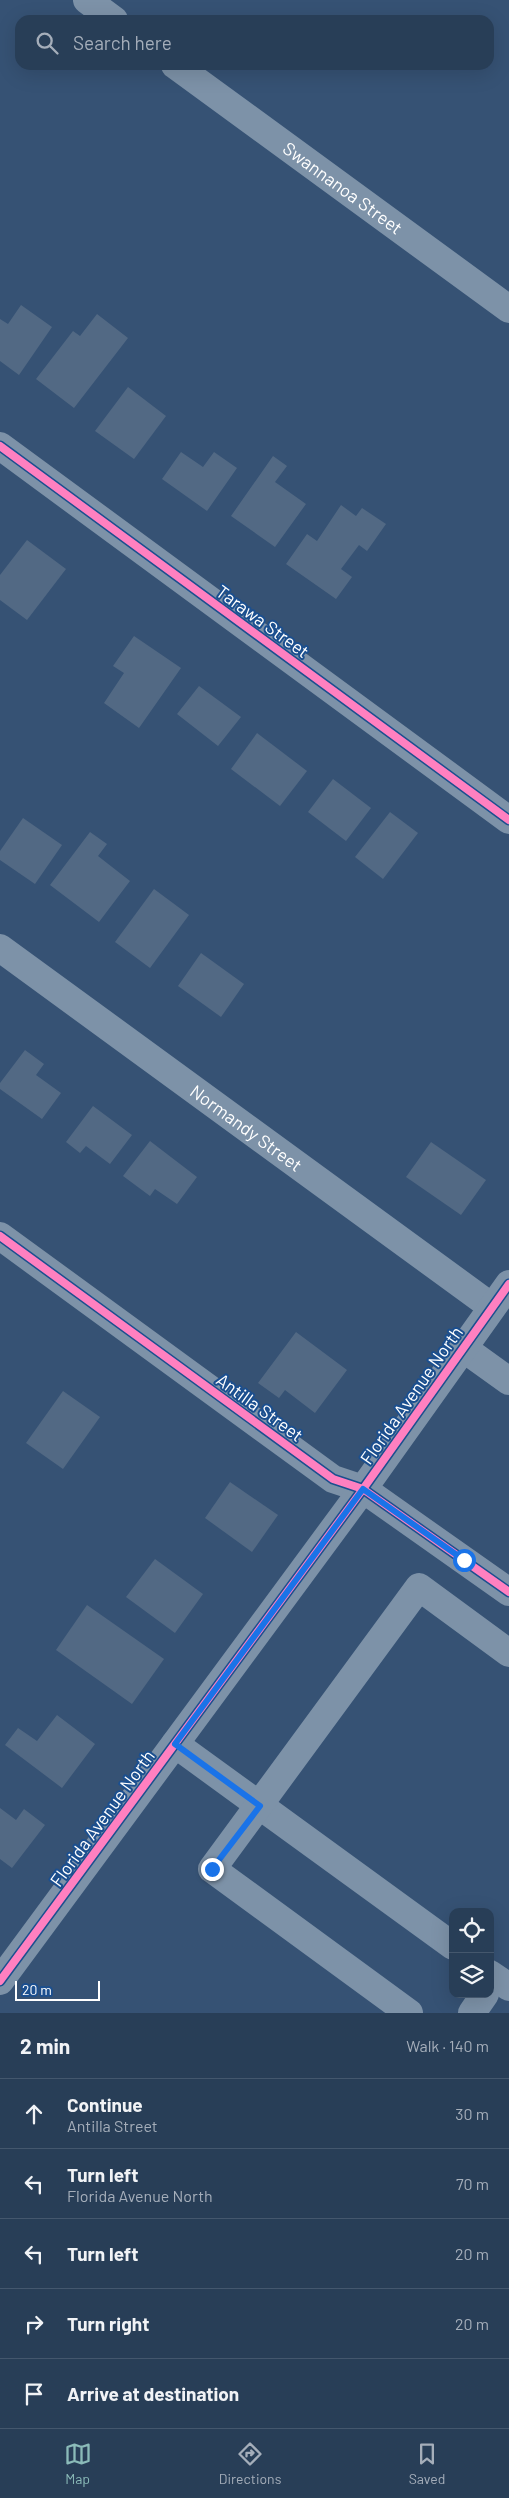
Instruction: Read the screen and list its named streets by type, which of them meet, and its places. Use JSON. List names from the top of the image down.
{
  "streets": {
    "street": [
      "Swannanoa Street",
      "Tarawa Street",
      "Normandy Street",
      "Florida Avenue North",
      "Antilla Street"
    ]
  },
  "crossings": [
    ["Normandy Street", "Florida Avenue North"],
    ["Florida Avenue North", "Antilla Street"]
  ],
  "scale_bar": "20 m",
  "page": {
    "search": "Search here",
    "scale": "20 m",
    "heading": ["2 min", "Walk · 140 m"],
    "list": [
      ["Continue", "Antilla Street", "30 m"],
      ["Turn left", "Florida Avenue North", "70 m"],
      ["Turn left", "20 m"],
      ["Turn right", "20 m"],
      "Arrive at destination"
    ],
    "nav": ["Map", "Directions", "Saved"]
  }
}
